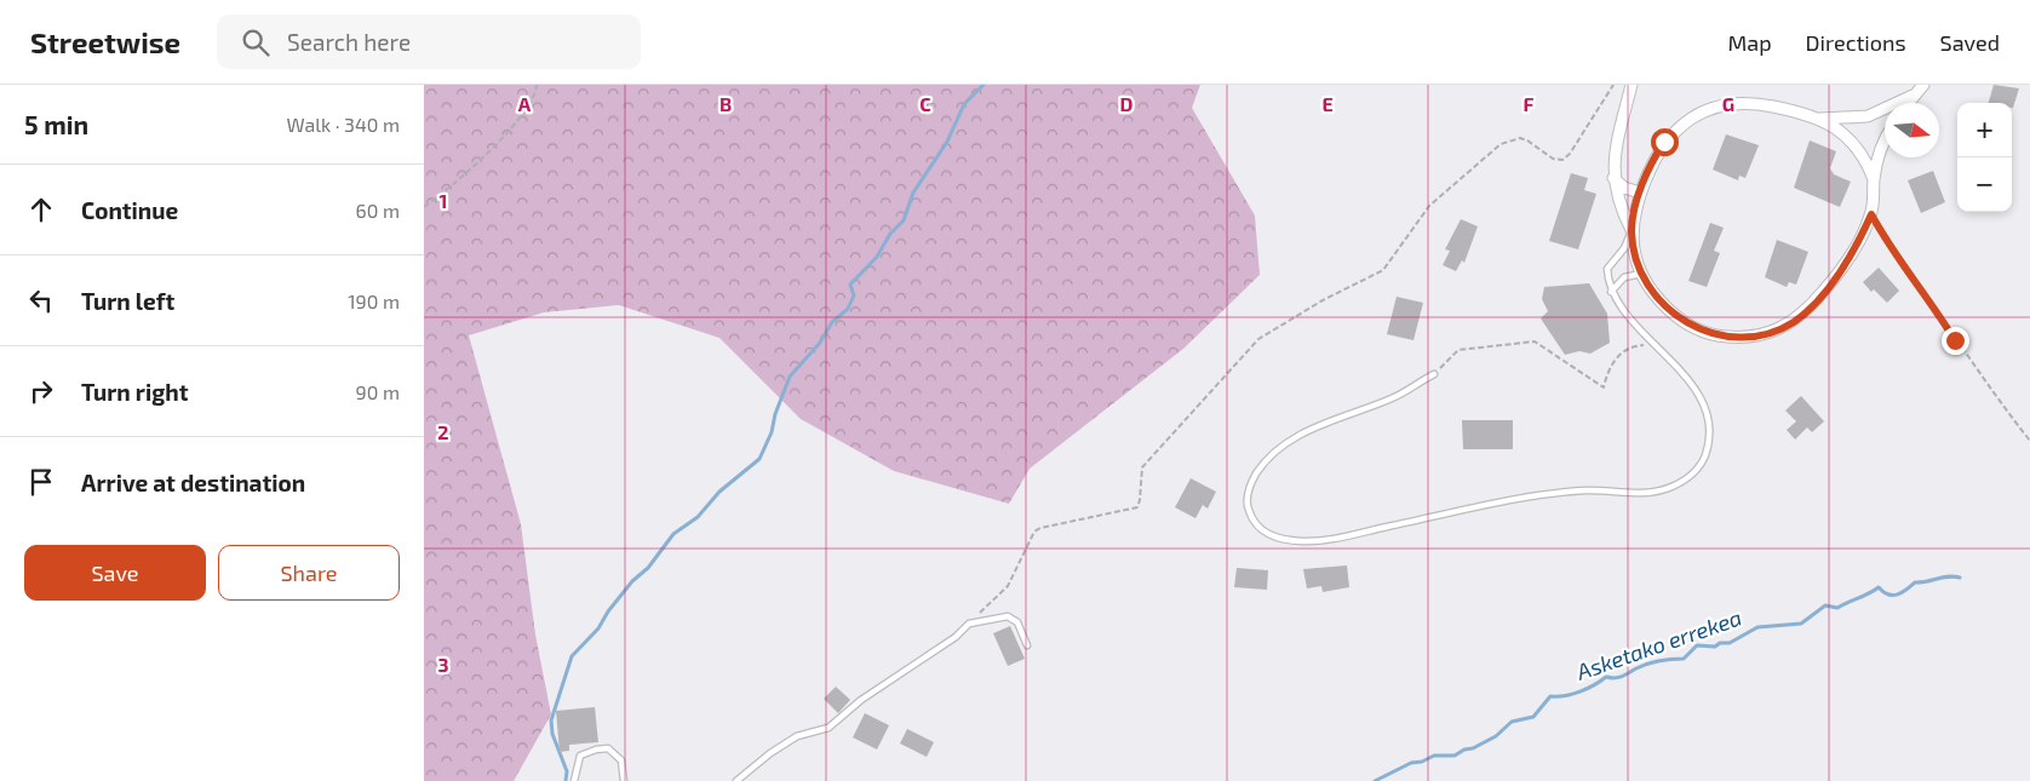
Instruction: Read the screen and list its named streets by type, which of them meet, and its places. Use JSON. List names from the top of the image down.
{
  "water": ["Asketako errekea"],
  "north": "right",
  "page": {
    "header": "Streetwise",
    "search": "Search here",
    "nav": ["Map", "Directions", "Saved"],
    "heading": ["5 min", "Walk · 340 m"],
    "map_buttons": ["+", "−"],
    "list": [
      ["Continue", "60 m"],
      ["Turn left", "190 m"],
      ["Turn right", "90 m"],
      "Arrive at destination"
    ],
    "buttons": ["Save", "Share"]
  },
  "grid": {
    "columns": [
      "A",
      "B",
      "C",
      "D",
      "E",
      "F",
      "G"
    ],
    "rows": ["1", "2", "3"]
  }
}
